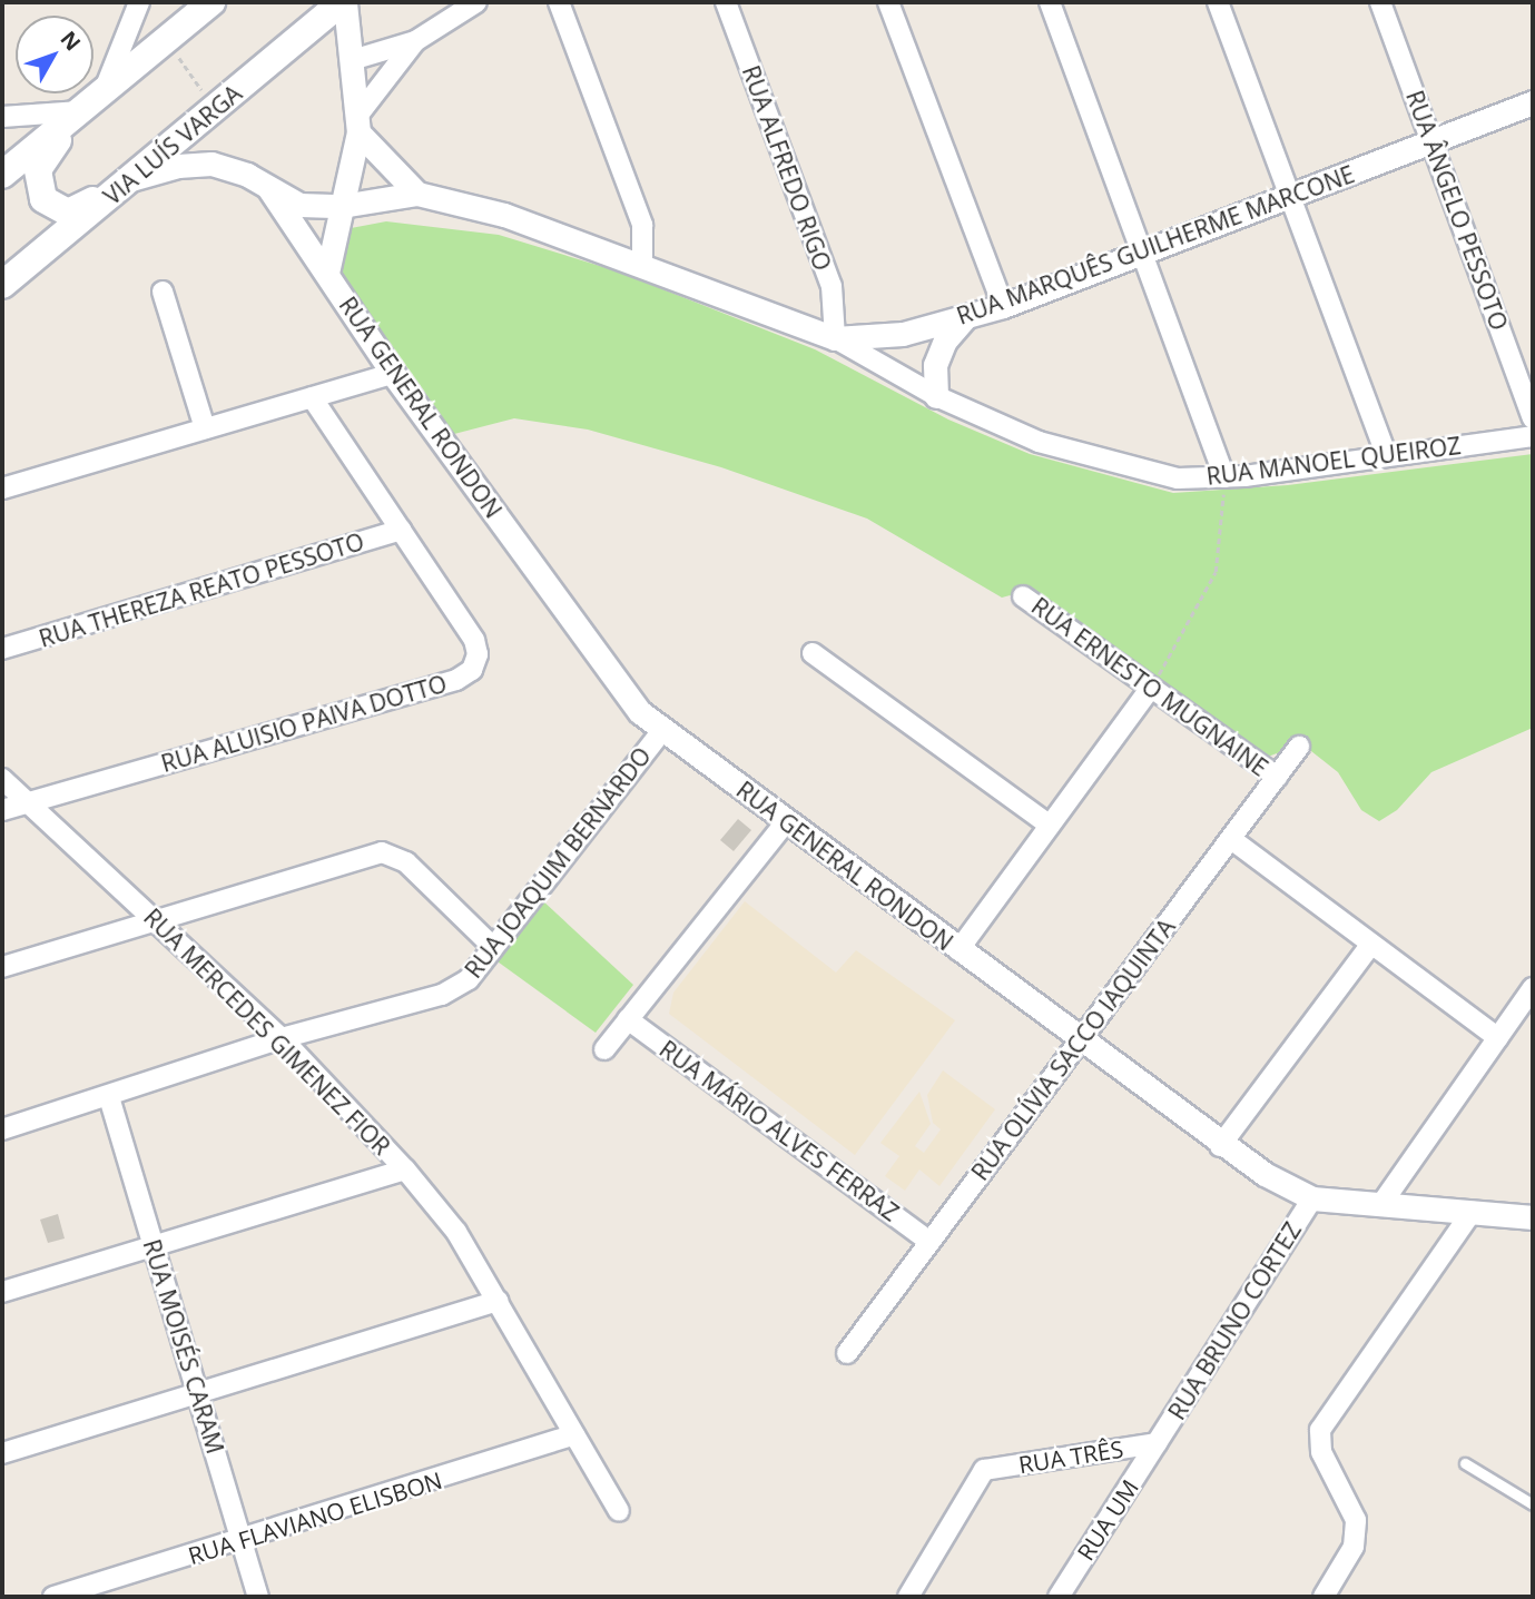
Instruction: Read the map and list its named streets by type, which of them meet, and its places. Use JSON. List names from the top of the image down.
{
  "streets": {
    "main road": ["VIA LUÍS VARGA"],
    "street": [
      "RUA ALFREDO RIGO",
      "RUA ÂNGELO PESSOTO",
      "RUA MARQUÊS GUILHERME MARCONE",
      "RUA GENERAL RONDON",
      "RUA MANOEL QUEIROZ",
      "RUA THEREZA REATO PESSOTO",
      "RUA ERNESTO MUGNAINE",
      "RUA ALUISIO PAIVA DOTTO",
      "RUA JOAQUIM BERNARDO",
      "RUA MERCEDES GIMENEZ FIOR",
      "RUA OLÍVIA SACCO IAQUINTA",
      "RUA MÁRIO ALVES FERRAZ",
      "RUA BRUNO CORTEZ",
      "RUA MOISÉS CARAM",
      "RUA TRÊS",
      "RUA FLAVIANO ELISBON",
      "RUA UM"
    ]
  },
  "crossings": [
    ["VIA LUÍS VARGA", "RUA GENERAL RONDON"],
    ["RUA ALFREDO RIGO", "RUA MARQUÊS GUILHERME MARCONE"],
    ["RUA ALFREDO RIGO", "RUA MANOEL QUEIROZ"],
    ["RUA ÂNGELO PESSOTO", "RUA MARQUÊS GUILHERME MARCONE"],
    ["RUA MARQUÊS GUILHERME MARCONE", "RUA GENERAL RONDON"],
    ["RUA MARQUÊS GUILHERME MARCONE", "RUA MANOEL QUEIROZ"],
    ["RUA GENERAL RONDON", "RUA JOAQUIM BERNARDO"],
    ["RUA GENERAL RONDON", "RUA OLÍVIA SACCO IAQUINTA"],
    ["RUA GENERAL RONDON", "RUA BRUNO CORTEZ"],
    ["RUA THEREZA REATO PESSOTO", "RUA ALUISIO PAIVA DOTTO"],
    ["RUA ERNESTO MUGNAINE", "RUA OLÍVIA SACCO IAQUINTA"],
    ["RUA ALUISIO PAIVA DOTTO", "RUA MERCEDES GIMENEZ FIOR"],
    ["RUA JOAQUIM BERNARDO", "RUA MERCEDES GIMENEZ FIOR"],
    ["RUA JOAQUIM BERNARDO", "RUA MOISÉS CARAM"],
    ["RUA MERCEDES GIMENEZ FIOR", "RUA FLAVIANO ELISBON"],
    ["RUA OLÍVIA SACCO IAQUINTA", "RUA MÁRIO ALVES FERRAZ"],
    ["RUA BRUNO CORTEZ", "RUA TRÊS"],
    ["RUA BRUNO CORTEZ", "RUA UM"],
    ["RUA MOISÉS CARAM", "RUA FLAVIANO ELISBON"],
    ["RUA TRÊS", "RUA UM"]
  ],
  "north": "top right"
}
